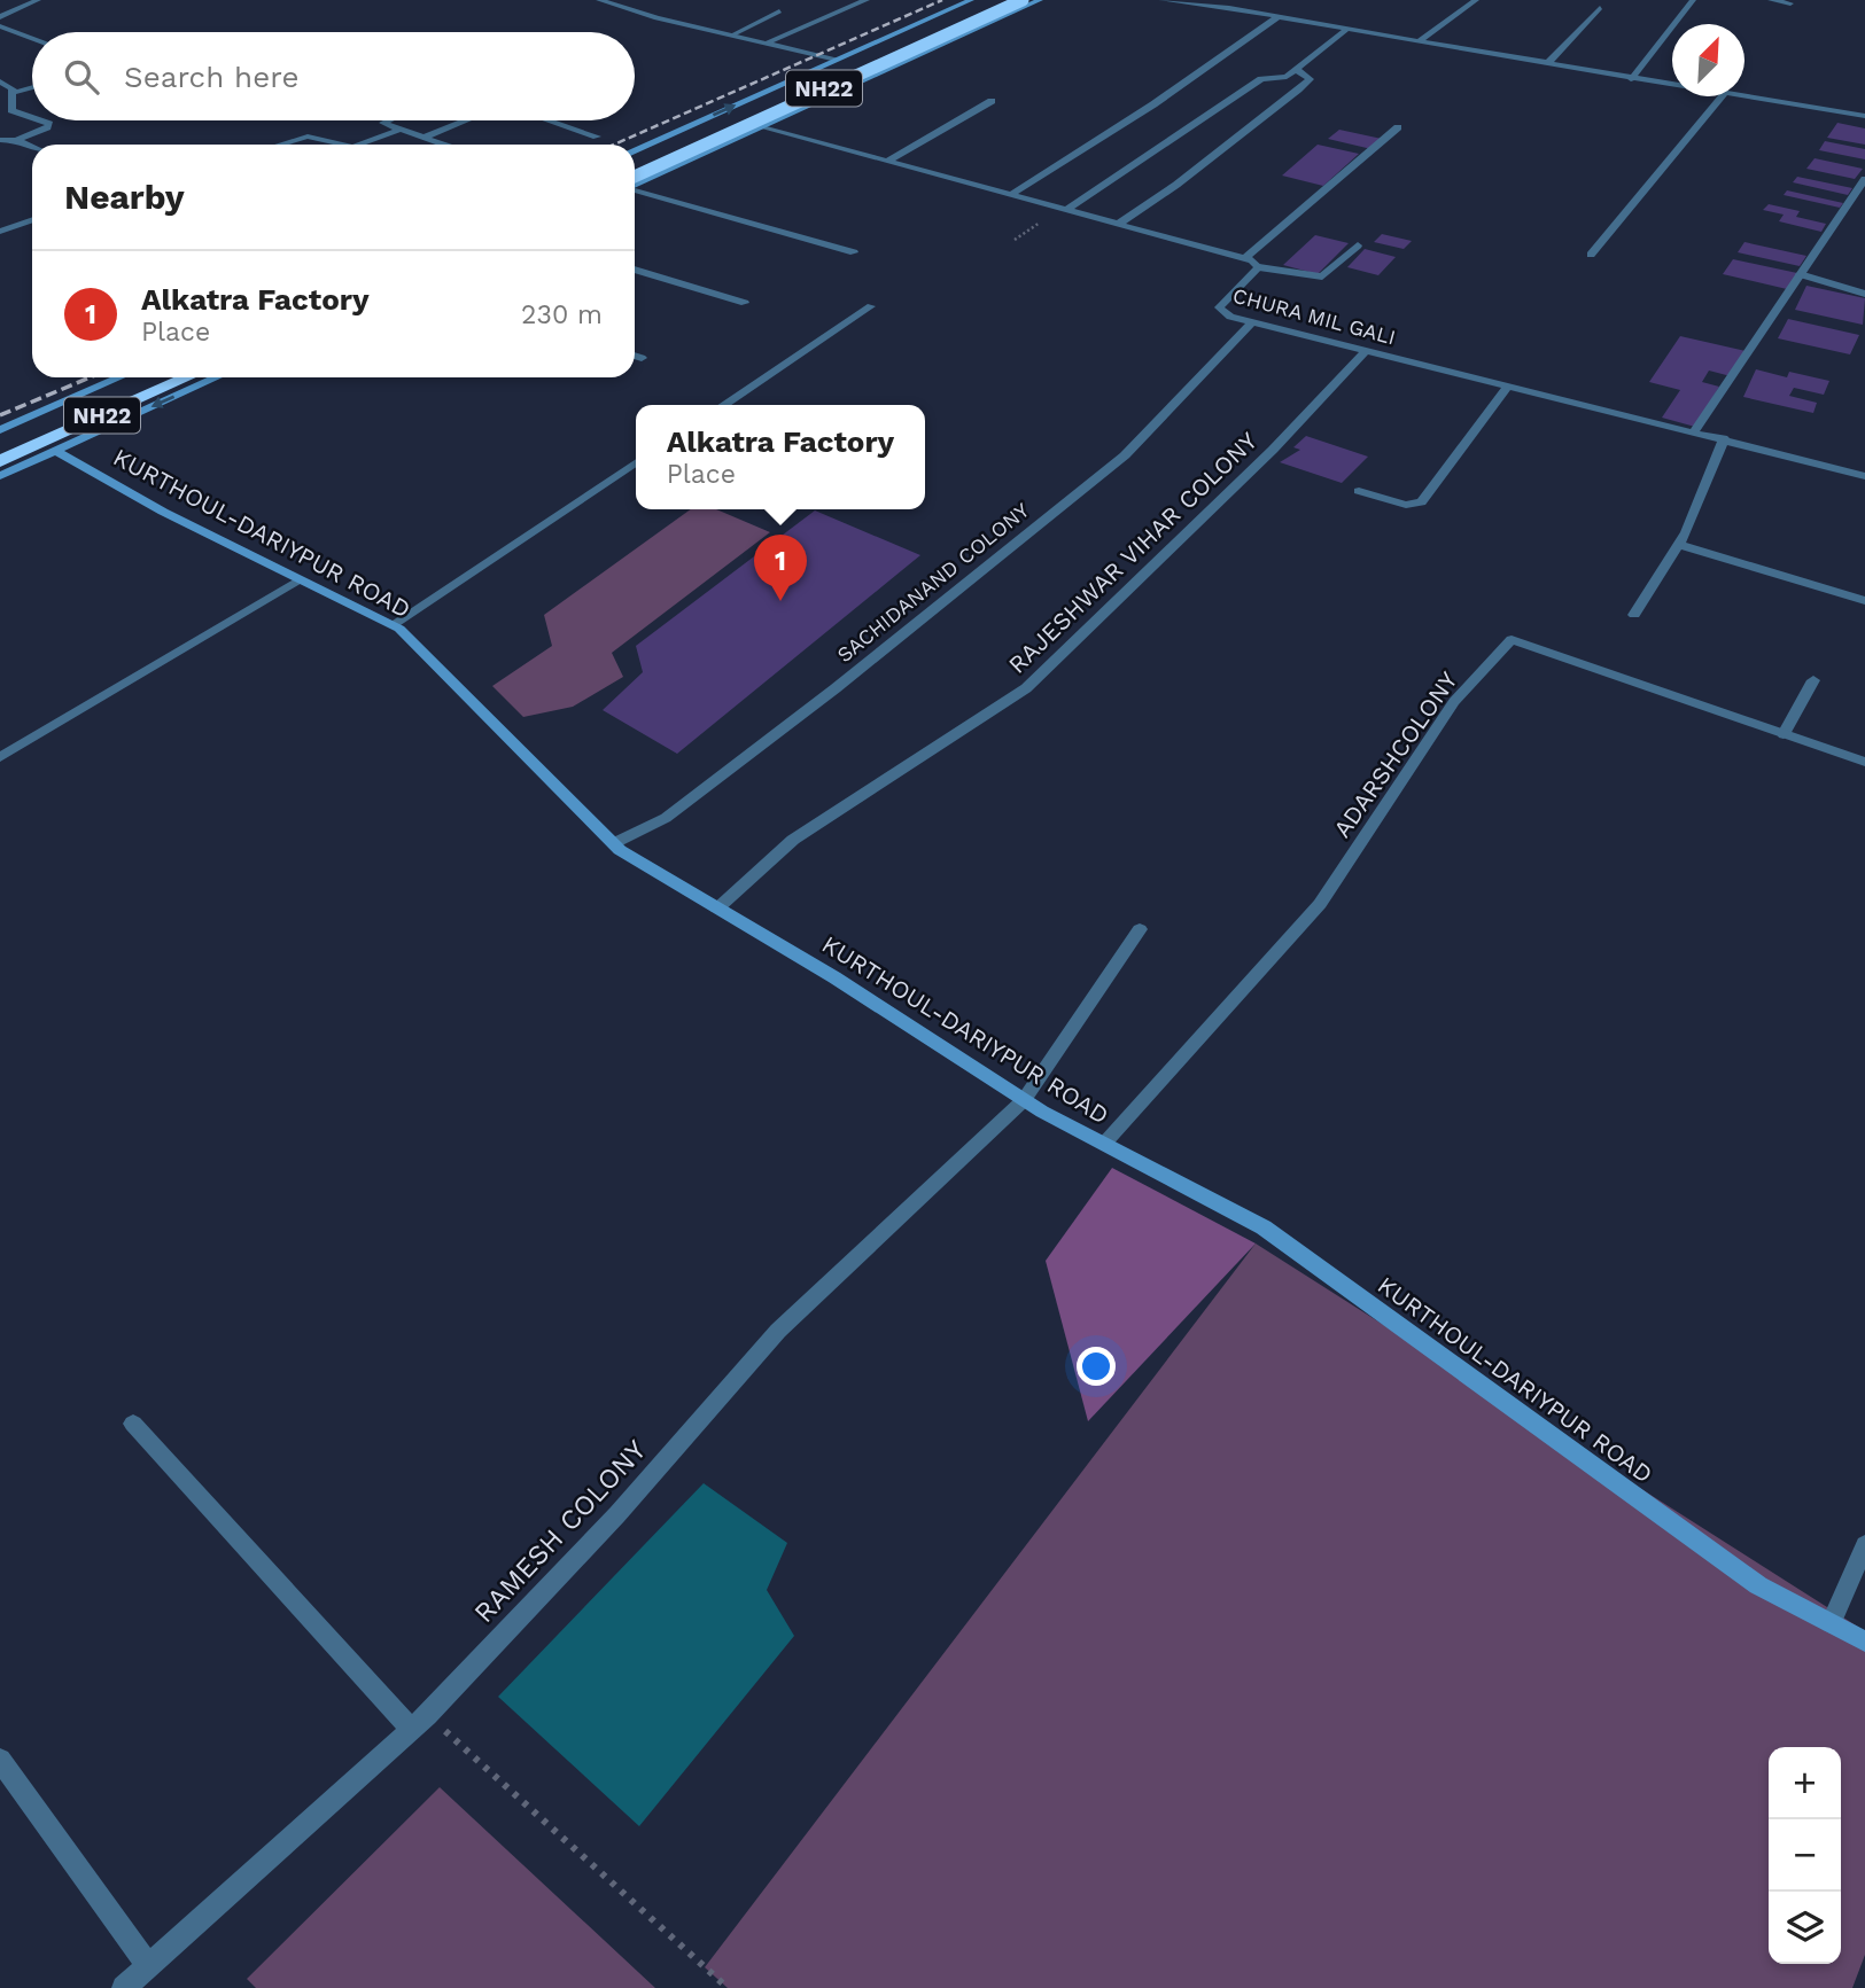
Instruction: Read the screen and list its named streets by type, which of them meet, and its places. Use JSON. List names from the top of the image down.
{
  "streets": {
    "highway": ["NH22"],
    "street": [
      "CHURA MIL GALI",
      "KURTHOUL-DARIYPUR ROAD",
      "RAJESHWAR VIHAR COLONY",
      "SACHIDANAND COLONY",
      "ADARSHCOLONY",
      "RAMESH COLONY"
    ]
  },
  "crossings": [
    ["CHURA MIL GALI", "RAJESHWAR VIHAR COLONY"],
    ["CHURA MIL GALI", "SACHIDANAND COLONY"],
    ["KURTHOUL-DARIYPUR ROAD", "RAJESHWAR VIHAR COLONY"],
    ["KURTHOUL-DARIYPUR ROAD", "SACHIDANAND COLONY"],
    ["KURTHOUL-DARIYPUR ROAD", "ADARSHCOLONY"],
    ["KURTHOUL-DARIYPUR ROAD", "RAMESH COLONY"]
  ],
  "north": "top right",
  "page": {
    "search": "Search here",
    "heading": "Nearby",
    "list": [
      {
        "mark": "1",
        "name": "Alkatra Factory",
        "note": "Place",
        "value": "230 m"
      }
    ],
    "popup": ["Alkatra Factory", "Place"],
    "pins": "1",
    "map_buttons": ["+", "−"]
  }
}
